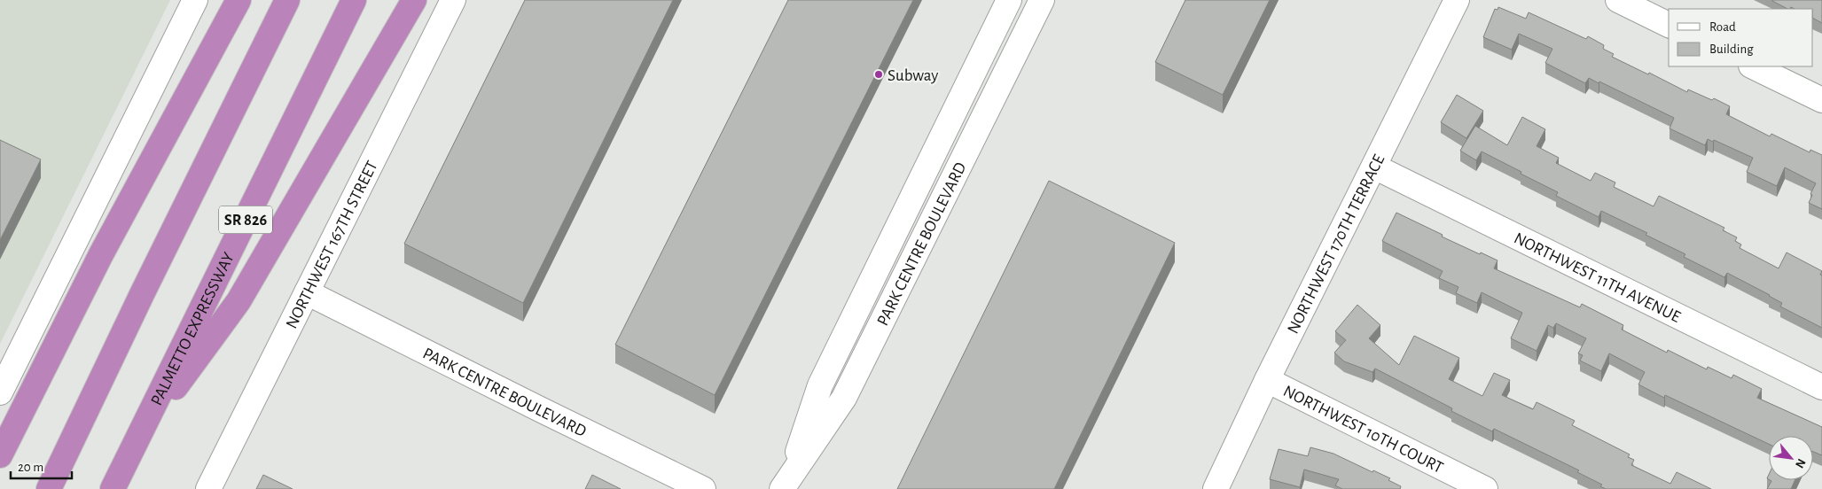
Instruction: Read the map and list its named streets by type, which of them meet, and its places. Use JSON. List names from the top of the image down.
{
  "streets": {
    "highway": ["SR 826", "PALMETTO EXPRESSWAY"],
    "street": [
      "PARK CENTRE BOULEVARD",
      "NORTHWEST 170TH TERRACE",
      "NORTHWEST 167TH STREET",
      "NORTHWEST 11TH AVENUE",
      "NORTHWEST 10TH COURT"
    ]
  },
  "crossings": [
    ["PARK CENTRE BOULEVARD", "NORTHWEST 167TH STREET"],
    ["NORTHWEST 170TH TERRACE", "NORTHWEST 11TH AVENUE"],
    ["NORTHWEST 170TH TERRACE", "NORTHWEST 10TH COURT"]
  ],
  "places": ["Subway"],
  "legend": ["Road", "Building"],
  "scale_bar": "20 m",
  "north": "bottom right"
}
